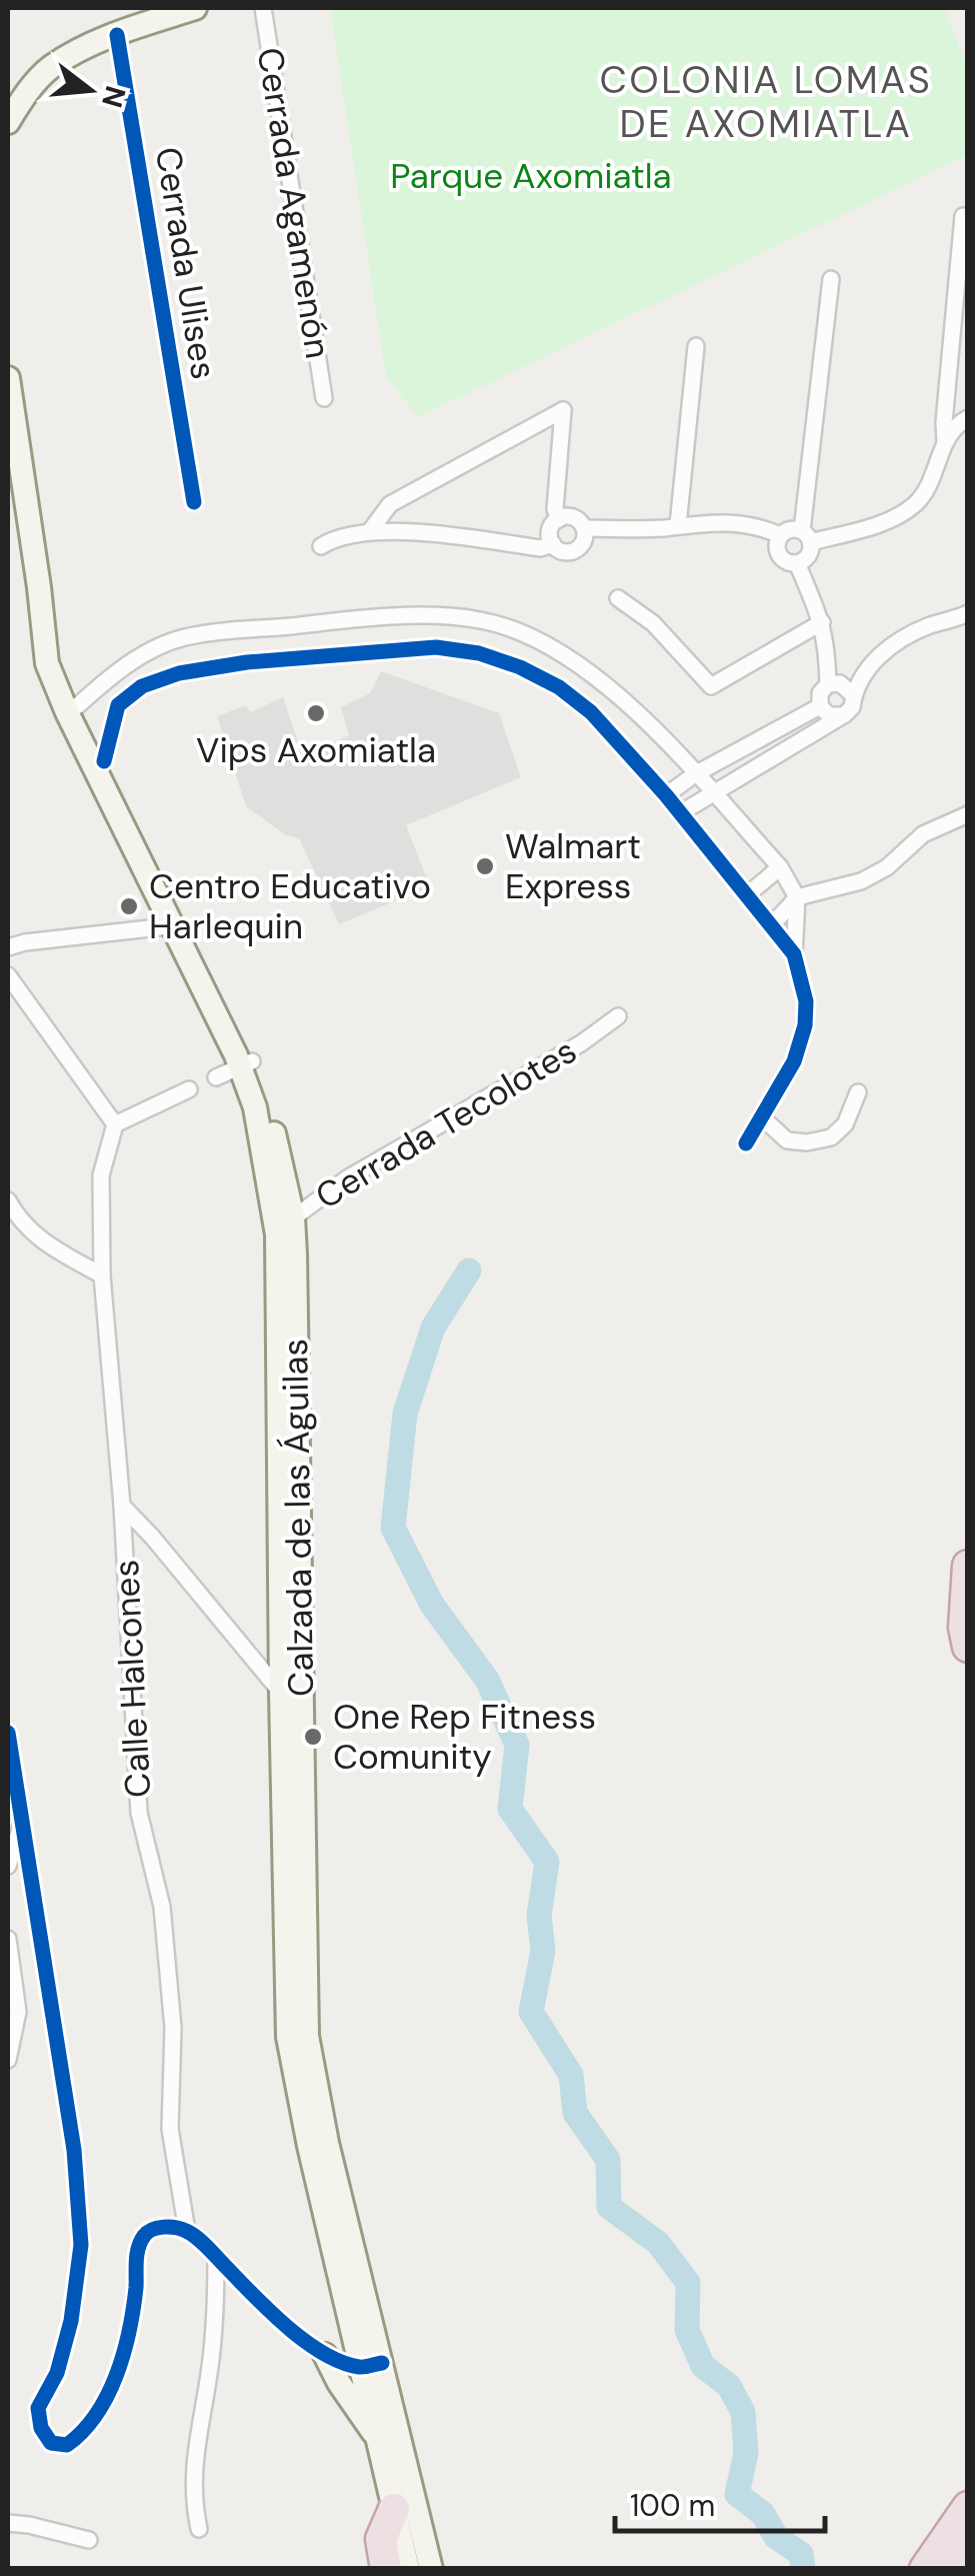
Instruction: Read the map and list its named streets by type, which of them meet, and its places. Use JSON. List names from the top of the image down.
{
  "streets": {
    "main road": ["Calzada de las Águilas"],
    "street": [
      "Cerrada Agamenón",
      "Cerrada Ulises",
      "Cerrada Tecolotes",
      "Calle Halcones"
    ]
  },
  "crossings": [
    ["Cerrada Tecolotes", "Calzada de las Águilas"]
  ],
  "districts": ["COLONIA LOMAS DE AXOMIATLA"],
  "parks": ["Parque Axomiatla"],
  "places": [
    "Vips Axomiatla",
    "Walmart Express",
    "Centro Educativo Harlequin",
    "One Rep Fitness Comunity"
  ],
  "scale_bar": "100 m",
  "north": "right"
}
